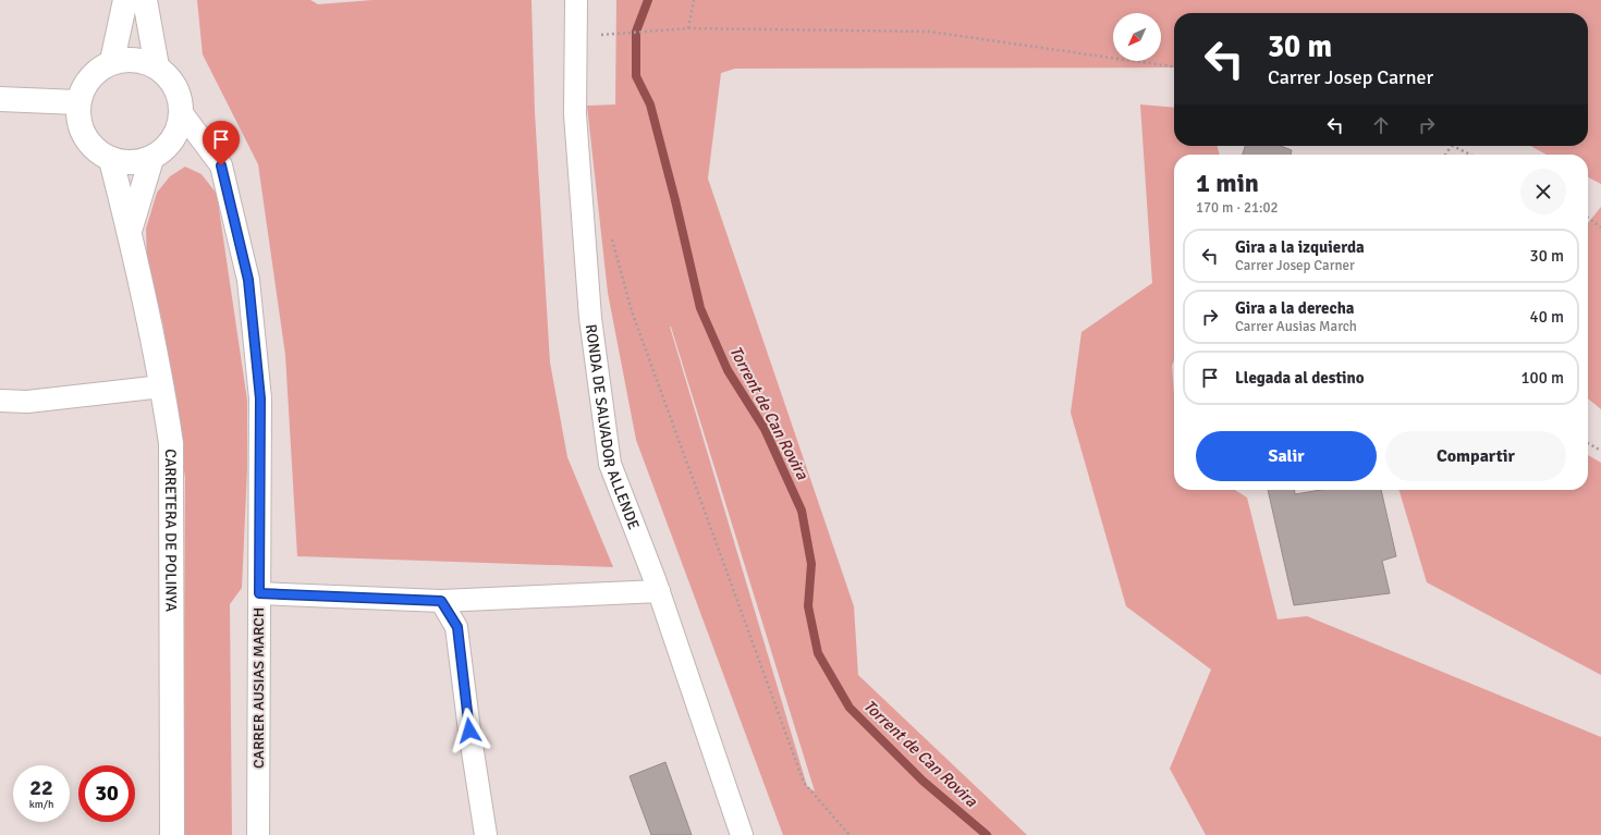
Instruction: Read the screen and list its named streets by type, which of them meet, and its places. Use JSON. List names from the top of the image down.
{
  "streets": {
    "street": ["RONDA DE SALVADOR ALLENDE", "CARRETERA DE POLINYA", "CARRER AUSIAS MARCH"]
  },
  "crossings": [
    ["CARRETERA DE POLINYA", "CARRER AUSIAS MARCH"]
  ],
  "water": ["Torrent de Can Rovira"],
  "north": "bottom left",
  "page": {
    "turn": ["30 m", "Carrer Josep Carner"],
    "heading": ["1 min", "170 m · 21:02"],
    "list": [
      {
        "name": "Gira a la izquierda",
        "note": "Carrer Josep Carner",
        "value": "30 m"
      },
      {
        "name": "Gira a la derecha",
        "note": "Carrer Ausias March",
        "value": "40 m"
      },
      {
        "name": "Llegada al destino",
        "value": "100 m"
      }
    ],
    "buttons": ["Salir", "Compartir"],
    "speed": "22 km/h",
    "limit": "30"
  }
}
